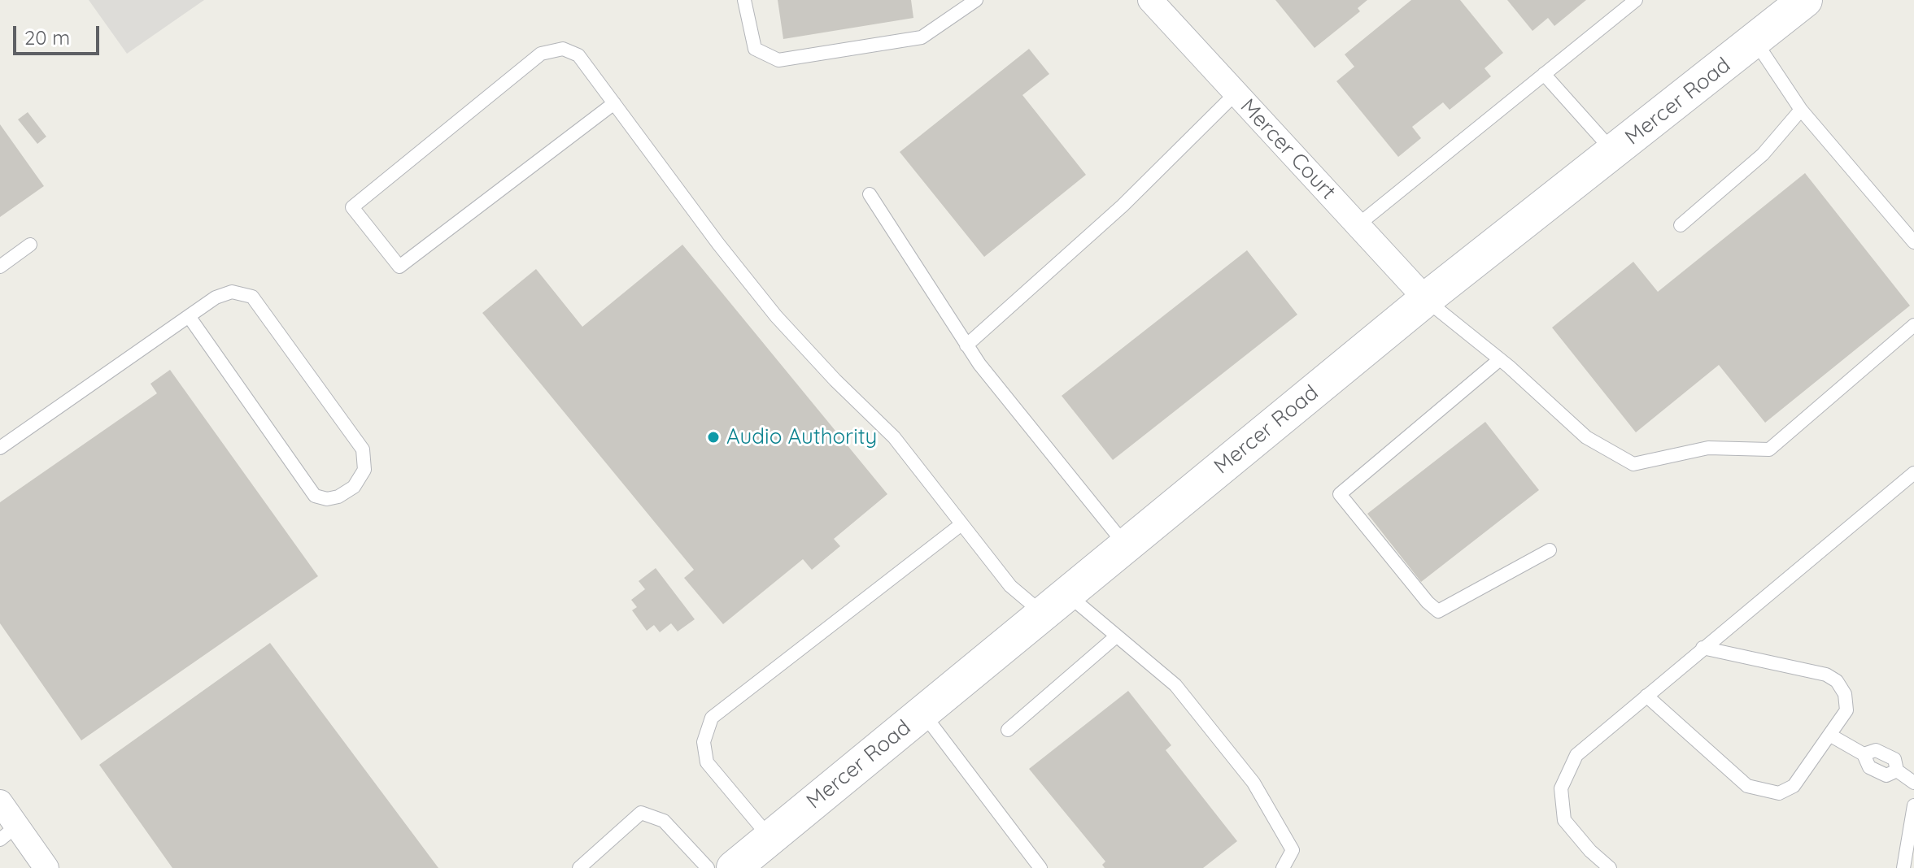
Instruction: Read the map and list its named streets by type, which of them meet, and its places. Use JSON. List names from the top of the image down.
{
  "streets": {
    "street": ["Mercer Road", "Mercer Court"]
  },
  "crossings": [
    ["Mercer Road", "Mercer Court"]
  ],
  "places": ["Audio Authority"],
  "scale_bar": "20 m"
}
